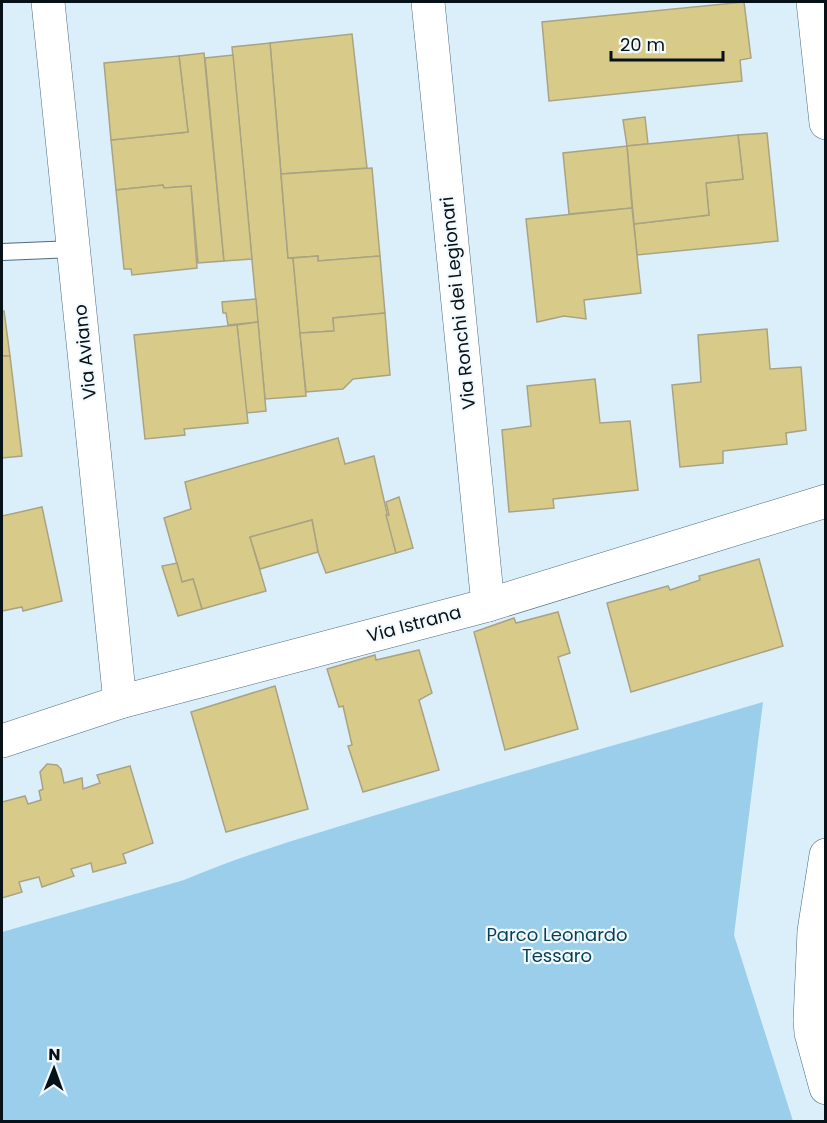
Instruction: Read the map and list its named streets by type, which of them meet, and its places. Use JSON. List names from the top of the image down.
{
  "streets": {
    "street": ["Via Ronchi dei Legionari", "Via Aviano", "Via Istrana"]
  },
  "crossings": [
    ["Via Ronchi dei Legionari", "Via Istrana"],
    ["Via Aviano", "Via Istrana"]
  ],
  "parks": ["Parco Leonardo Tessaro"],
  "scale_bar": "20 m",
  "north": "top"
}
